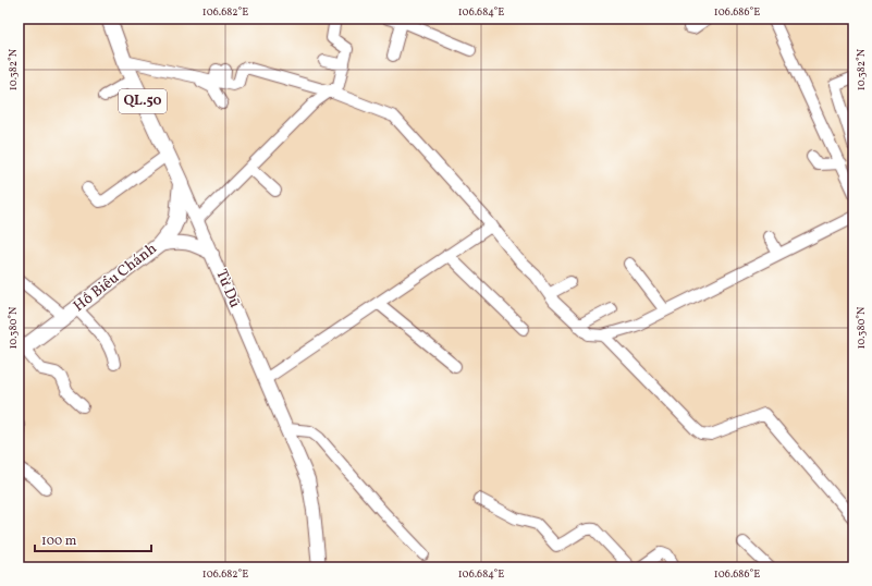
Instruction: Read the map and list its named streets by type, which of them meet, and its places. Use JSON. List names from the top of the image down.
{
  "streets": {
    "highway": ["QL.50", "Hồ Biểu Chánh", "Từ Dũ"]
  },
  "crossings": [
    ["Hồ Biểu Chánh", "Từ Dũ"]
  ],
  "scale_bar": "100 m",
  "coordinates": [
    "106.682°E",
    "106.684°E",
    "106.686°E",
    "10.382°N",
    "10.380°N"
  ]
}
